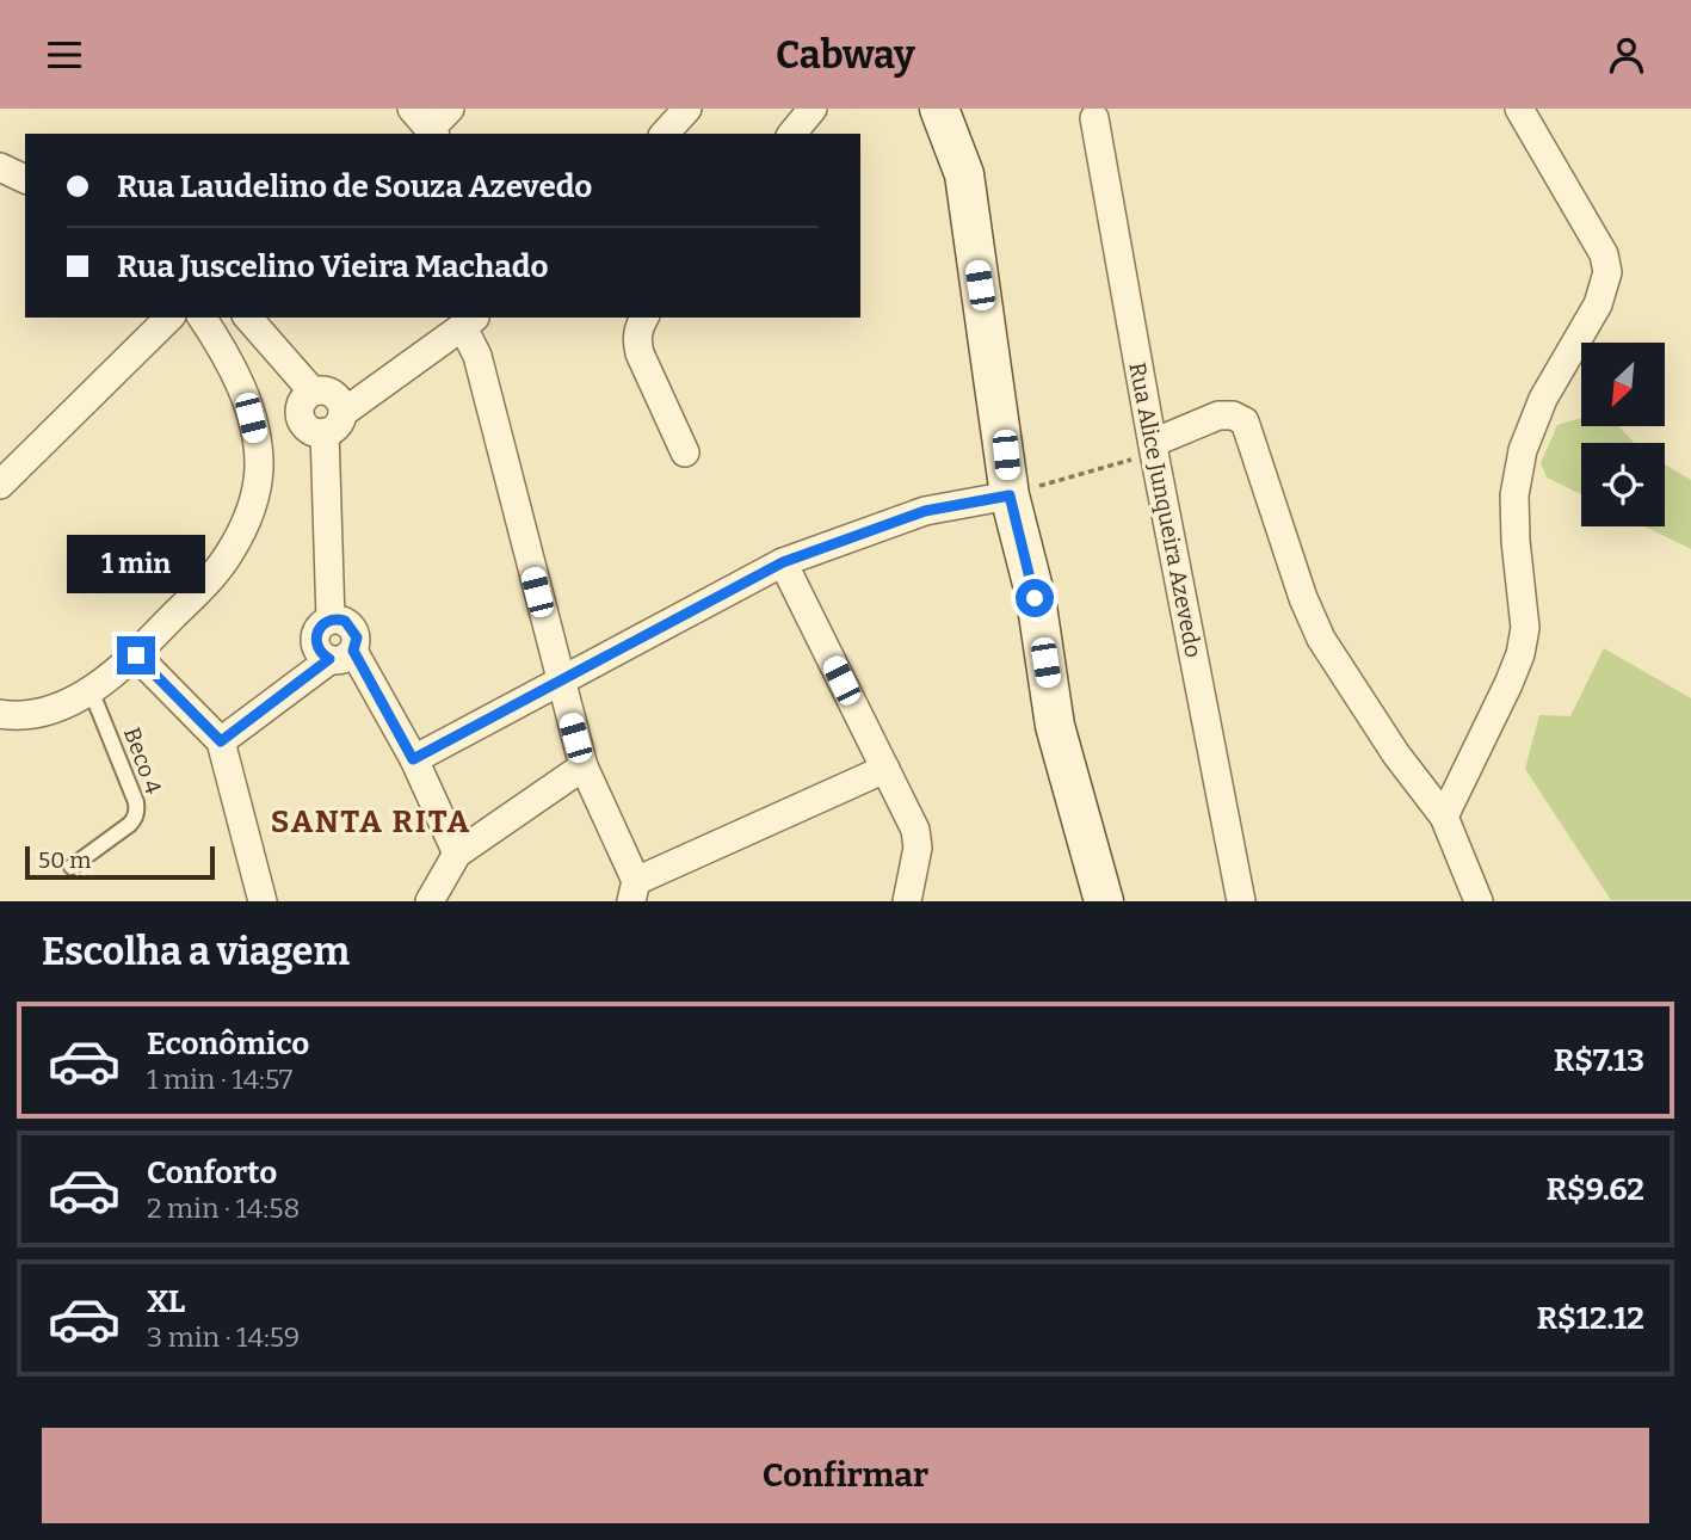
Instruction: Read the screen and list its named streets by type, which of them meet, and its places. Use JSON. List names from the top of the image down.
{
  "streets": {
    "street": ["Rua Alice Junqueira Azevedo"],
    "lane": ["Beco 4"]
  },
  "districts": ["SANTA RITA"],
  "scale_bar": "50 m",
  "north": "bottom left",
  "page": {
    "header": "Cabway",
    "banner": ["Rua Laudelino de Souza Azevedo", "Rua Juscelino Vieira Machado"],
    "bubble": "1 min",
    "scale": "50 m",
    "heading": "Escolha a viagem",
    "list": [
      {
        "name": "Econômico",
        "note": "1 min · 14:57",
        "value": "R$7.13"
      },
      {
        "name": "Conforto",
        "note": "2 min · 14:58",
        "value": "R$9.62"
      },
      {
        "name": "XL",
        "note": "3 min · 14:59",
        "value": "R$12.12"
      }
    ],
    "buttons": "Confirmar"
  }
}
